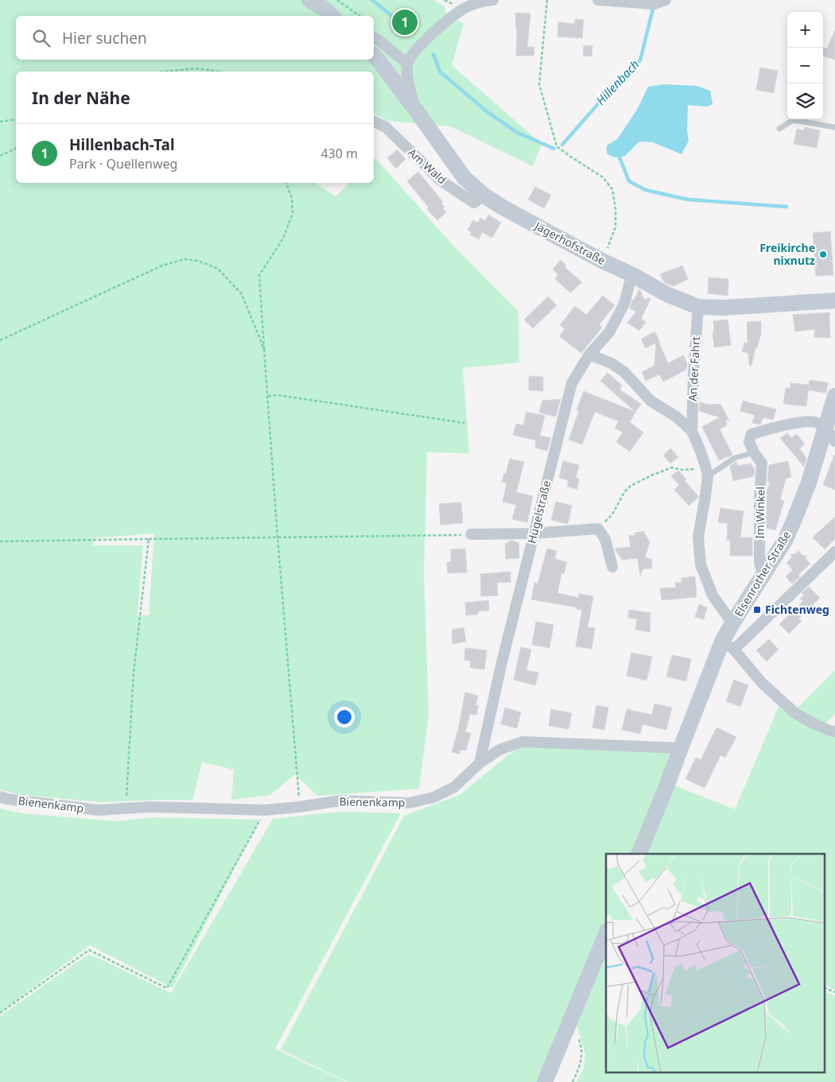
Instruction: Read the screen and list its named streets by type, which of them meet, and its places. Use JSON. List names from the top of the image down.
{
  "streets": {
    "street": [
      "Am Wald",
      "Jägerhofstraße",
      "An der Fahrt",
      "Hügelstraße",
      "Im Winkel",
      "Elsenrother Straße",
      "Bienenkamp"
    ]
  },
  "crossings": [
    ["Am Wald", "Jägerhofstraße"],
    ["Jägerhofstraße", "An der Fahrt"],
    ["Jägerhofstraße", "Hügelstraße"],
    ["Hügelstraße", "Bienenkamp"],
    ["Im Winkel", "Elsenrother Straße"],
    ["Elsenrother Straße", "Bienenkamp"]
  ],
  "water": ["Hillenbach"],
  "places": {
    "other": ["Freikirche nixnutz"],
    "transit": ["Fichtenweg"]
  },
  "page": {
    "pins": "1",
    "map_buttons": ["+", "−"],
    "search": "Hier suchen",
    "heading": "In der Nähe",
    "list": [
      {
        "mark": "1",
        "name": "Hillenbach-Tal",
        "note": "Park · Quellenweg",
        "value": "430 m"
      }
    ]
  }
}
